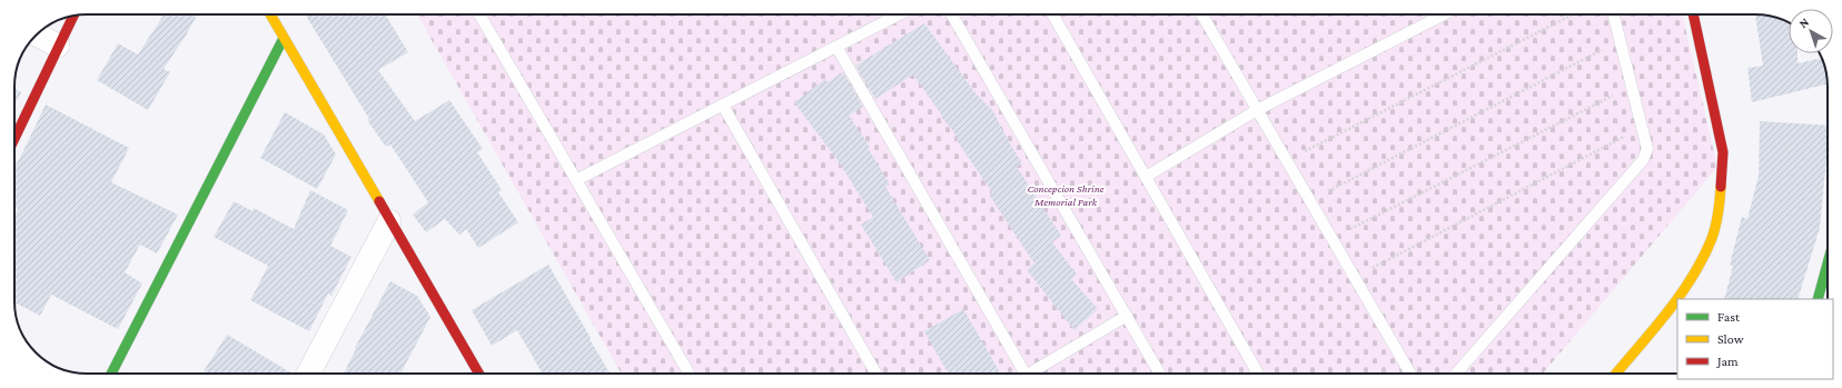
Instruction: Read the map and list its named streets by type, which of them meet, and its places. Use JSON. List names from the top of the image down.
{
  "parks": ["Concepcion Shrine Memorial Park"],
  "legend": ["Fast", "Slow", "Jam"],
  "north": "top left"
}
